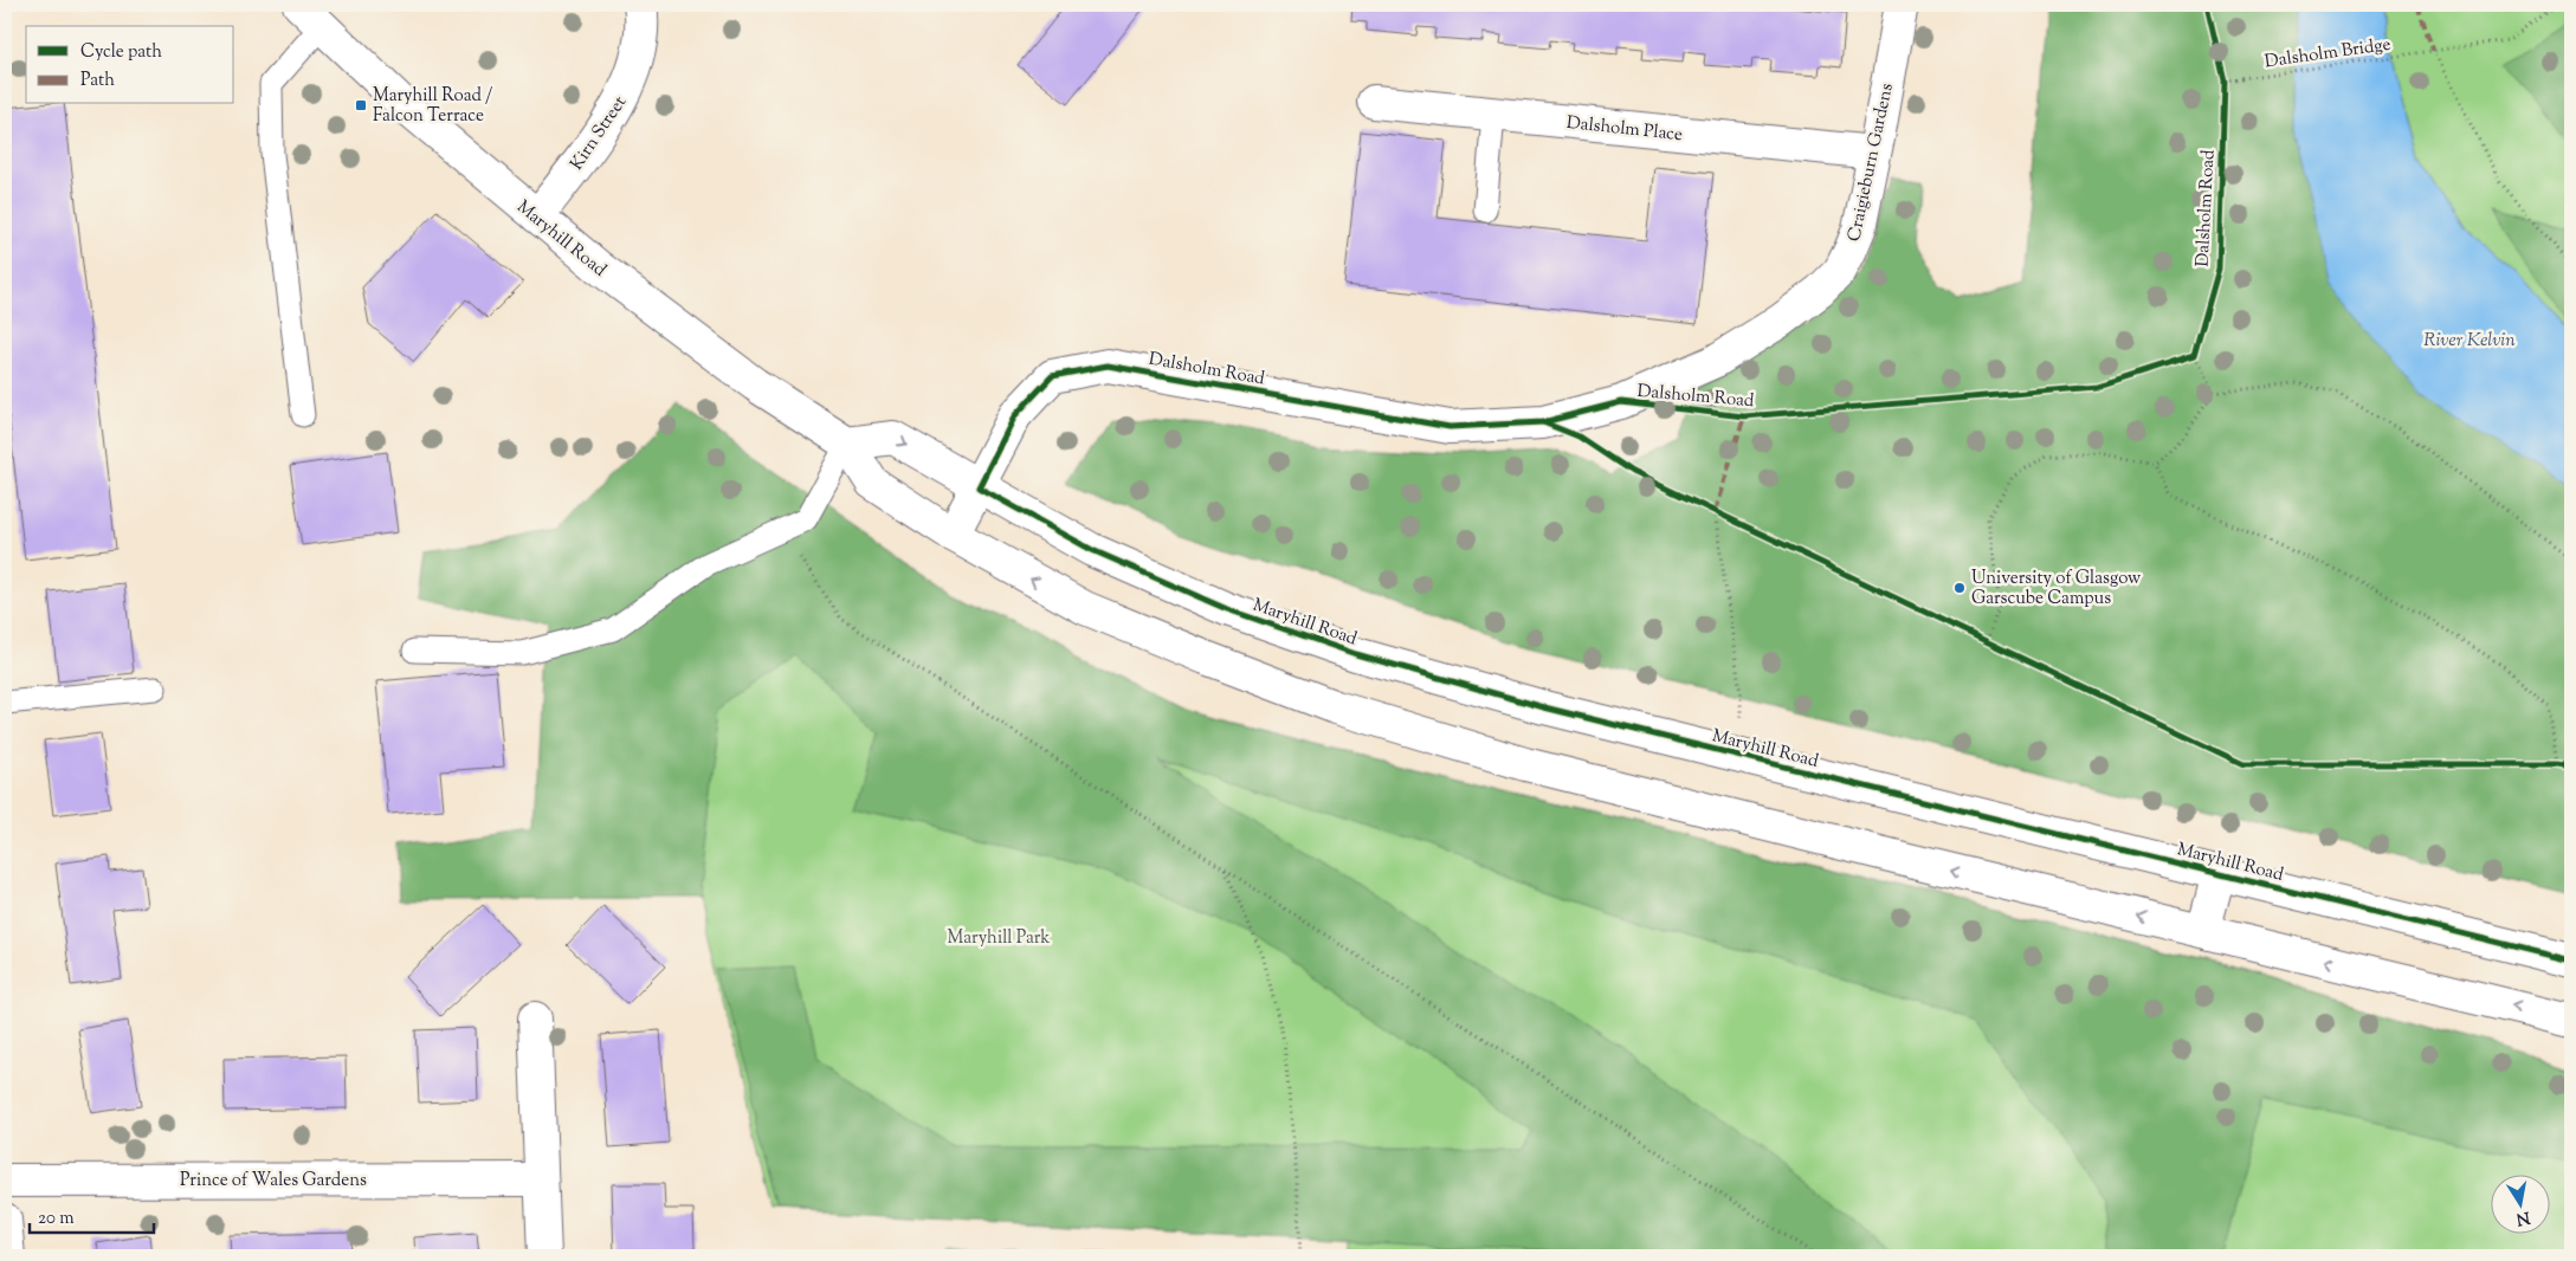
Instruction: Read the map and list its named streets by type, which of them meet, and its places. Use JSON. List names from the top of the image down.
{
  "streets": {
    "main road": [
      "Dalsholm Place",
      "Kirn Street",
      "Craigieburn Gardens",
      "Dalsholm Road",
      "Maryhill Road",
      "Prince of Wales Gardens"
    ],
    "path": ["Dalsholm Bridge"]
  },
  "crossings": [
    ["Dalsholm Place", "Craigieburn Gardens"],
    ["Kirn Street", "Maryhill Road"],
    ["Craigieburn Gardens", "Dalsholm Road"],
    ["Dalsholm Road", "Maryhill Road"]
  ],
  "water": ["River Kelvin"],
  "parks": ["Maryhill Park"],
  "places": {
    "transit": ["Maryhill Road / Falcon Terrace"],
    "other": ["University of Glasgow Garscube Campus"]
  },
  "legend": ["Cycle path", "Path"],
  "scale_bar": "20 m",
  "north": "bottom"
}
